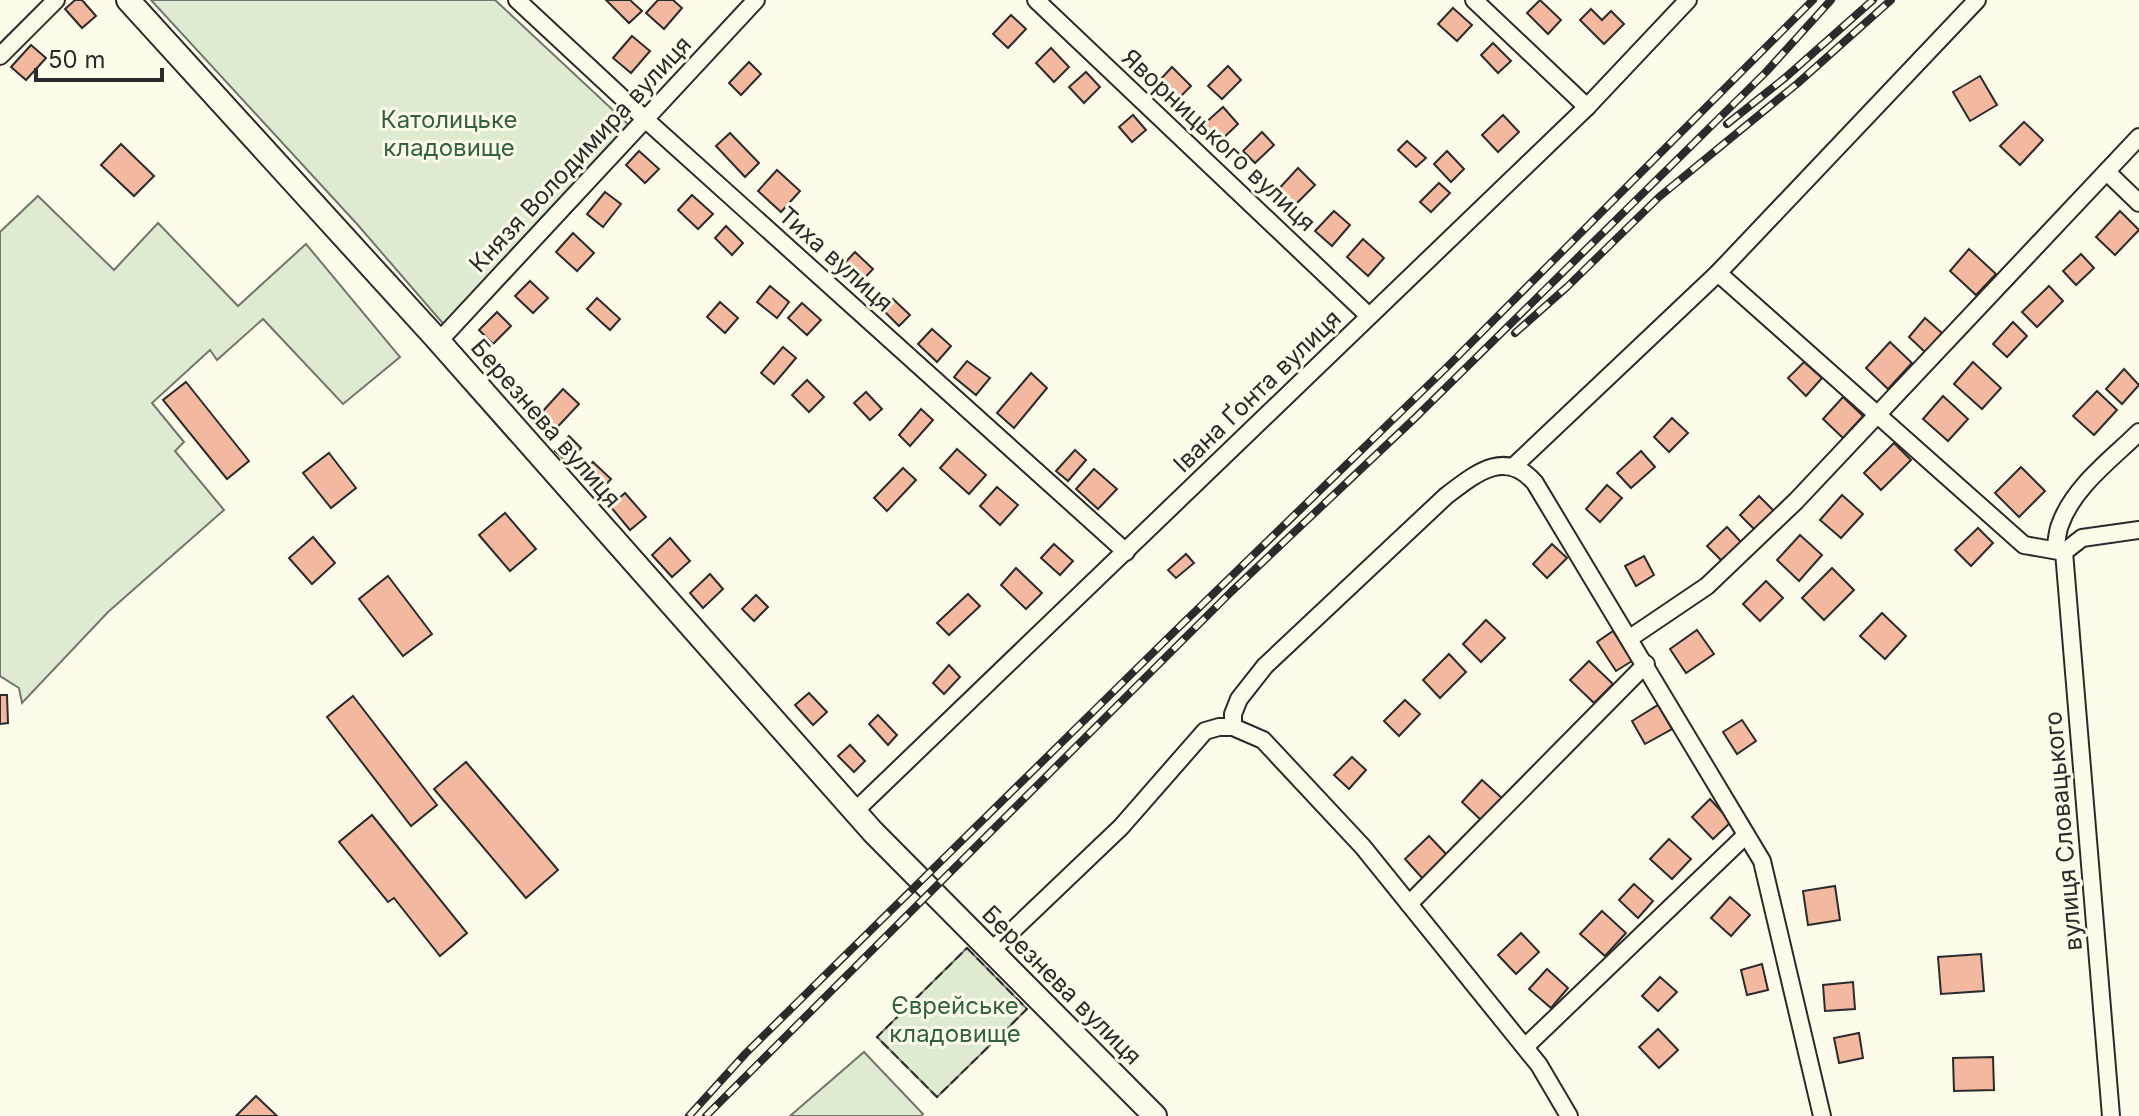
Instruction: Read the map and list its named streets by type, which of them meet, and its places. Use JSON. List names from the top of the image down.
{
  "streets": {
    "main road": ["Березнева вулиця"],
    "street": [
      "Яворницького вулиця",
      "Князя Володимира вулиця",
      "Тиха вулиця",
      "Івана Ґонта вулиця",
      "вулиця Словацького"
    ]
  },
  "crossings": [
    ["Яворницького вулиця", "Івана Ґонта вулиця"],
    ["Князя Володимира вулиця", "Тиха вулиця"],
    ["Князя Володимира вулиця", "Березнева вулиця"],
    ["Тиха вулиця", "Івана Ґонта вулиця"],
    ["Івана Ґонта вулиця", "Березнева вулиця"]
  ],
  "parks": ["Католицьке кладовище", "Єврейське кладовище"],
  "scale_bar": "50 m"
}
